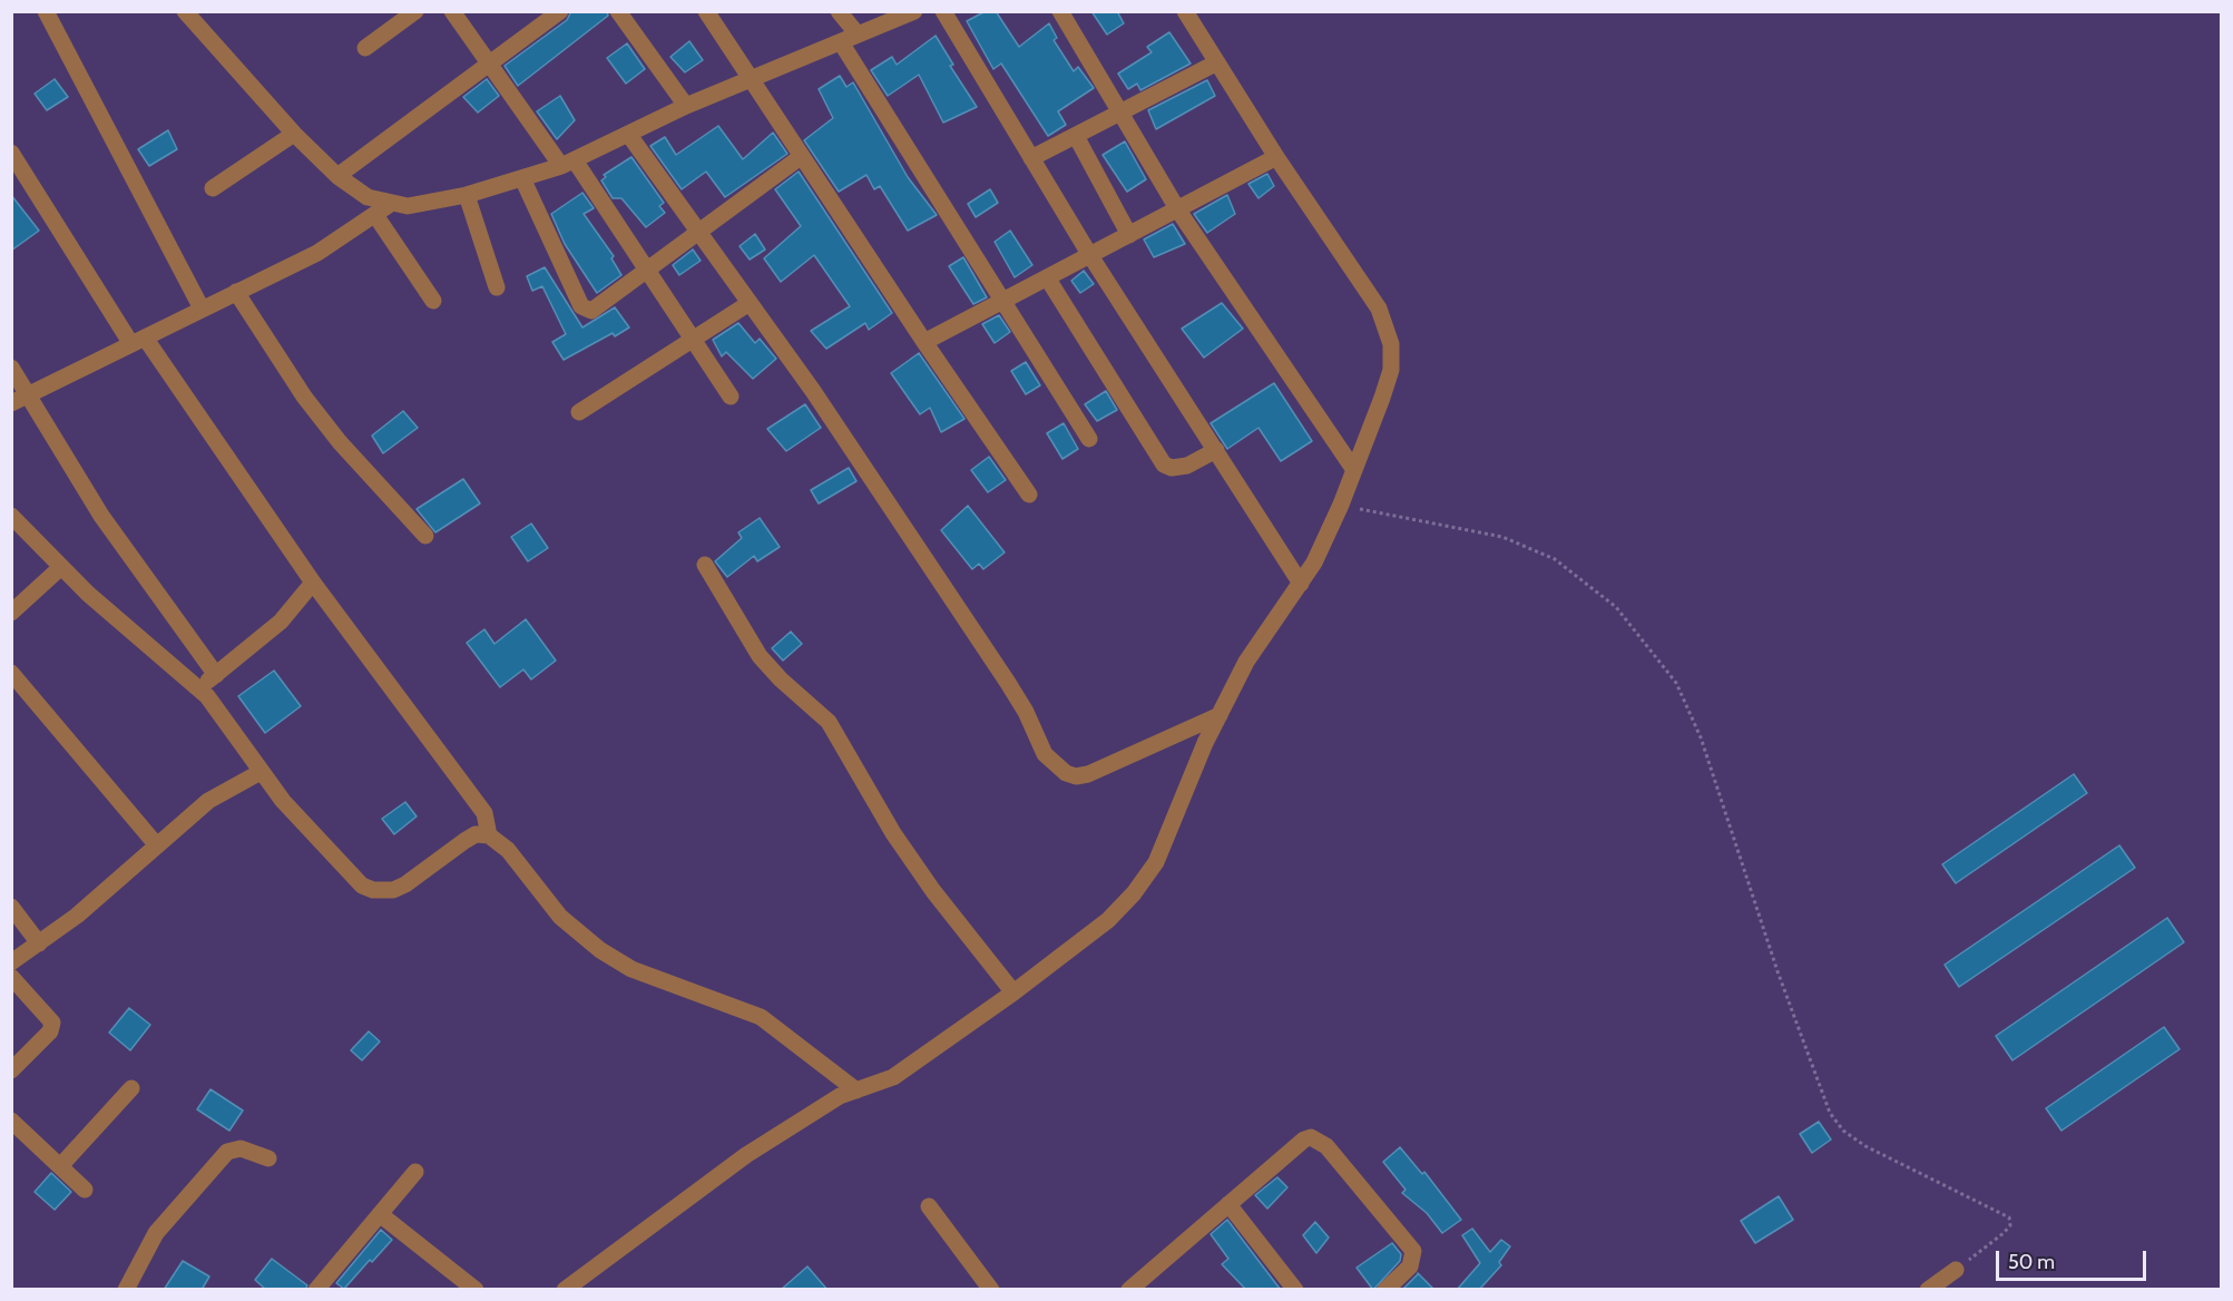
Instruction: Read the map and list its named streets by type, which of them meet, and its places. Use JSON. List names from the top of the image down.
{
  "scale_bar": "50 m"
}
